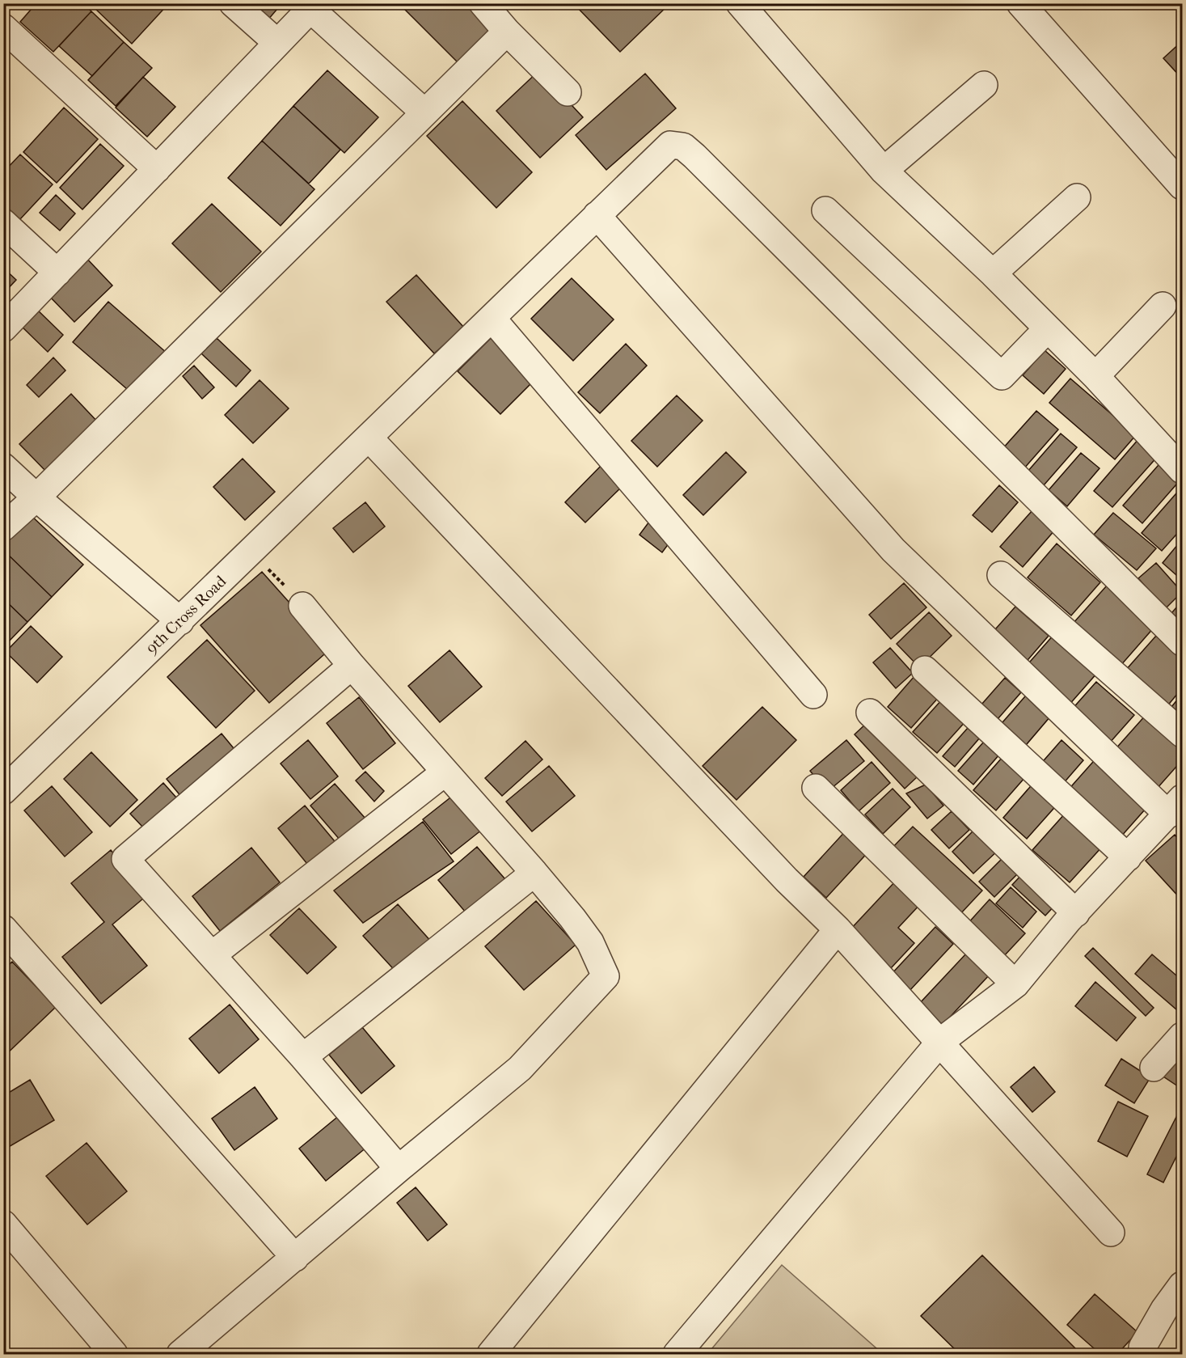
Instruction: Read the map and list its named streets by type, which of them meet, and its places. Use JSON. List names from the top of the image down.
{
  "streets": {
    "street": ["9th Cross Road"]
  }
}
